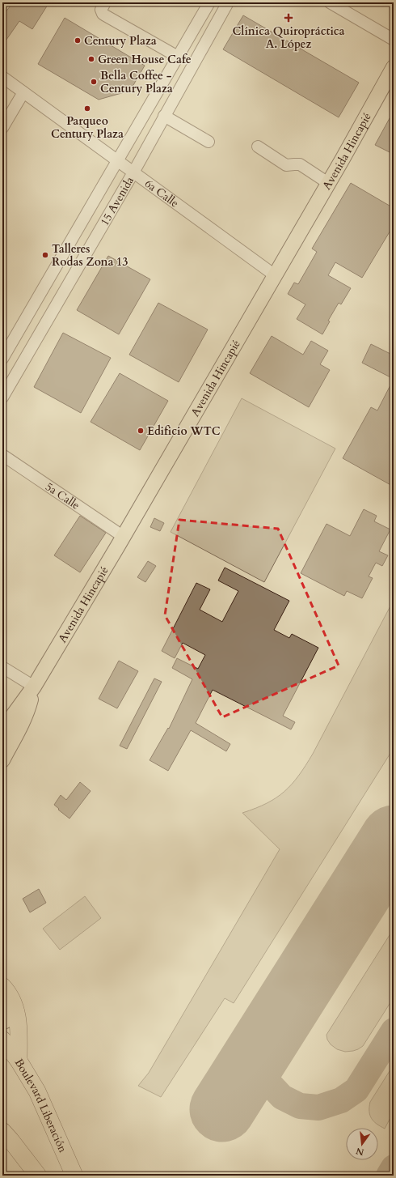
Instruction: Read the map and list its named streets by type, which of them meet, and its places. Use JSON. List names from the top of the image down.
{
  "streets": {
    "highway": ["Boulevard Liberación"],
    "main road": ["Avenida Hincapié"],
    "street": ["6a Calle", "15 Avenida", "5a Calle"]
  },
  "crossings": [
    ["Avenida Hincapié", "6a Calle"],
    ["Avenida Hincapié", "5a Calle"],
    ["6a Calle", "15 Avenida"]
  ],
  "places": {
    "health": ["Clínica Quiropráctica A. López"],
    "other": [
      "Century Plaza",
      "Green House Cafe",
      "Bella Coffee - Century Plaza",
      "Parqueo Century Plaza",
      "Talleres Rodas Zona 13",
      "Edificio WTC"
    ]
  },
  "north": "bottom"
}
